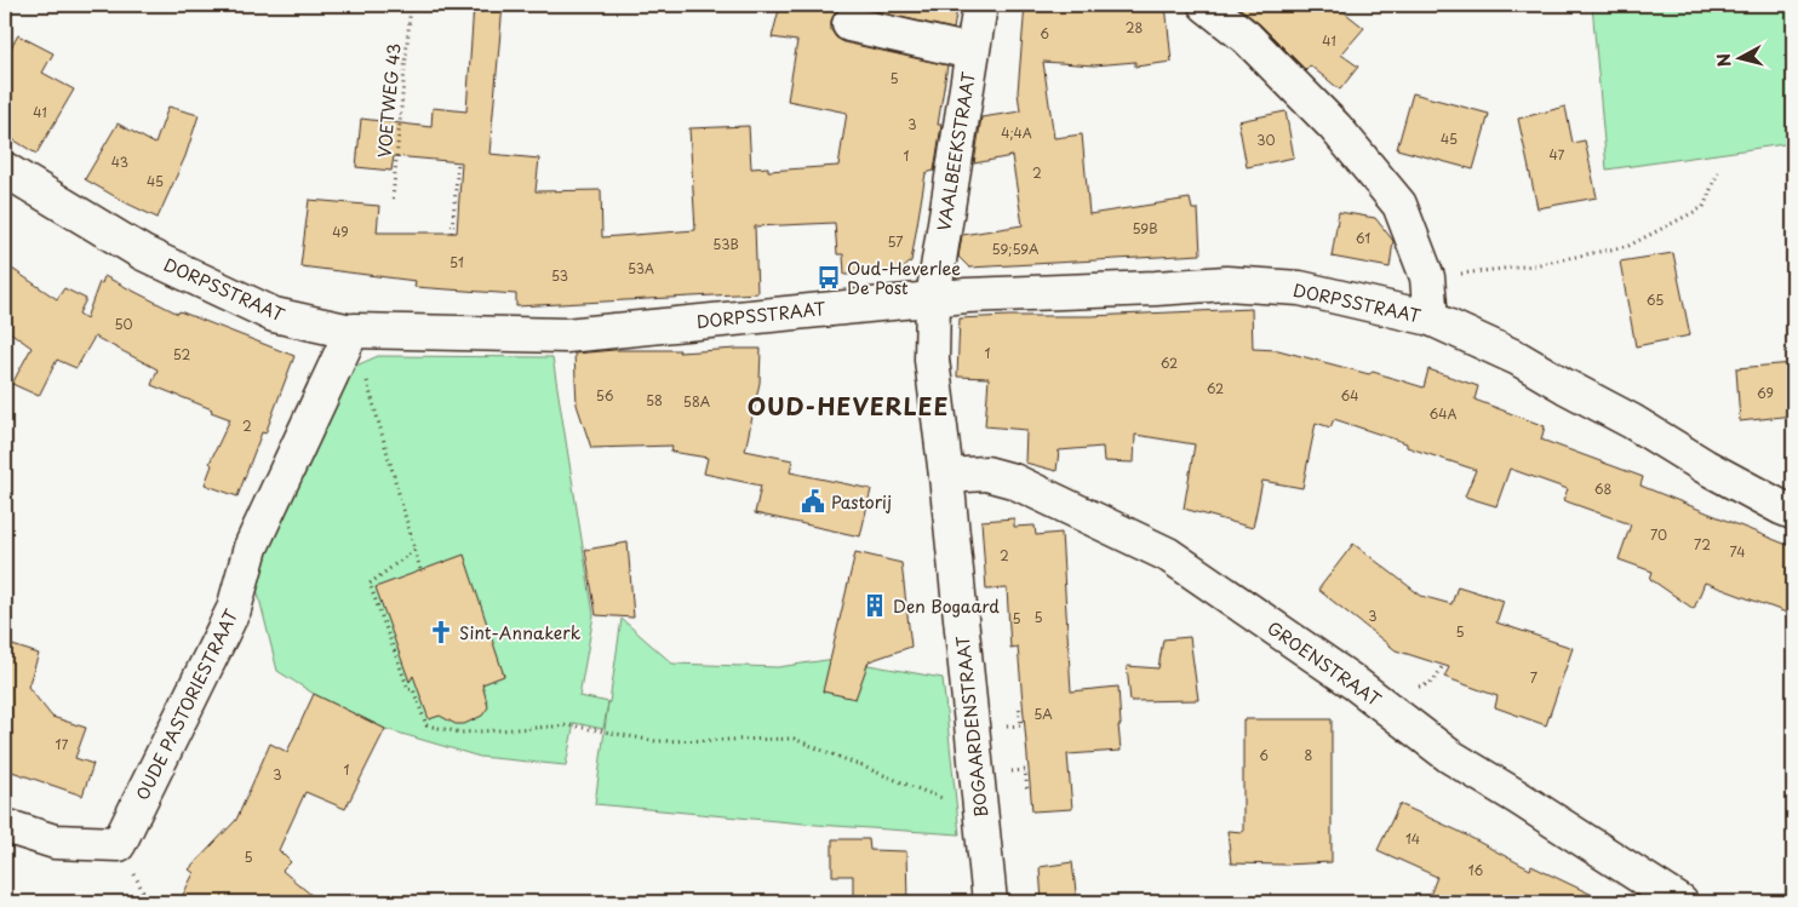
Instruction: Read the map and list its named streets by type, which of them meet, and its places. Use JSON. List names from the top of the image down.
{
  "streets": {
    "street": [
      "VAALBEEKSTRAAT",
      "DORPSSTRAAT",
      "GROENSTRAAT",
      "OUDE PASTORIESTRAAT",
      "BOGAARDENSTRAAT"
    ],
    "path": ["VOETWEG 43"]
  },
  "crossings": [
    ["VAALBEEKSTRAAT", "DORPSSTRAAT"],
    ["VAALBEEKSTRAAT", "BOGAARDENSTRAAT"],
    ["DORPSSTRAAT", "OUDE PASTORIESTRAAT"],
    ["DORPSSTRAAT", "BOGAARDENSTRAAT"],
    ["GROENSTRAAT", "BOGAARDENSTRAAT"]
  ],
  "districts": ["OUD-HEVERLEE"],
  "places": {
    "bus stop": ["Oud-Heverlee De Post"],
    "public building": ["Pastorij"],
    "building": ["Den Bogaard"],
    "church": ["Sint-Annakerk"]
  },
  "house_numbers": [
    "28",
    "6",
    "41",
    "5",
    "41",
    "3",
    "4;4A",
    "45",
    "30",
    "47",
    "1",
    "43",
    "2",
    "45",
    "59B",
    "49",
    "61",
    "57",
    "53B",
    "59;59A",
    "51",
    "53A",
    "53",
    "65",
    "50",
    "1",
    "52",
    "62",
    "62",
    "69",
    "56",
    "64",
    "58",
    "58A",
    "64A",
    "2",
    "68",
    "70",
    "72",
    "74",
    "2",
    "3",
    "5",
    "5",
    "5",
    "7",
    "5A",
    "17",
    "6",
    "8",
    "1",
    "3",
    "14",
    "5",
    "16"
  ],
  "north": "left"
}
